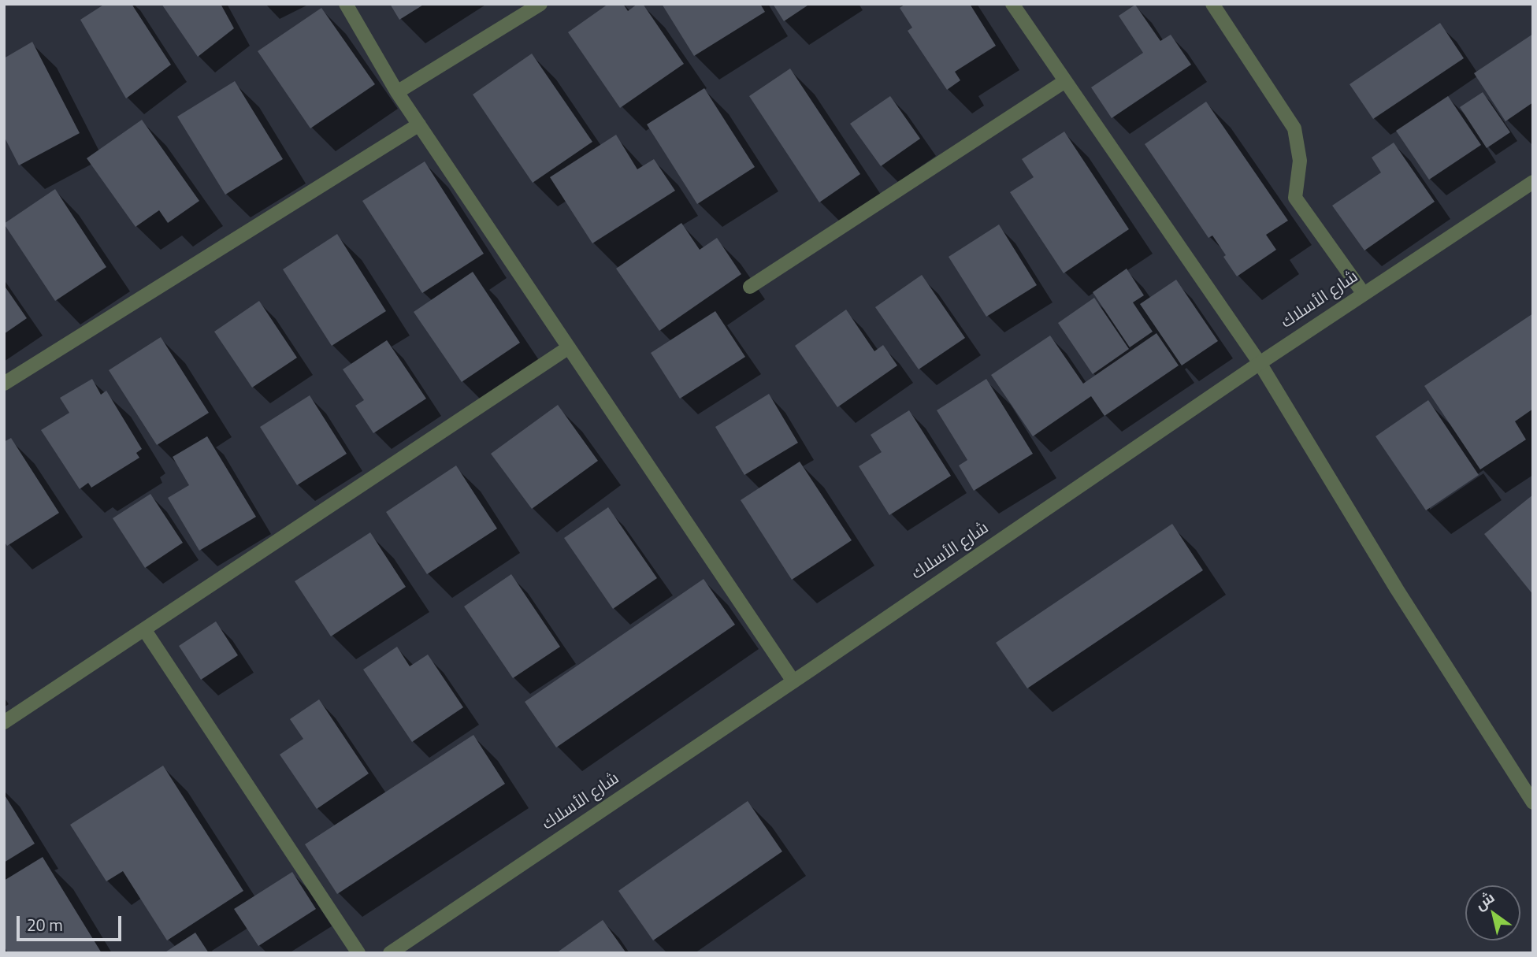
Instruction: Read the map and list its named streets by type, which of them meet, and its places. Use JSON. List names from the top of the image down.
{
  "streets": {
    "street": ["شارع الأسلاك"]
  },
  "scale_bar": "20 m",
  "north": "top left"
}
